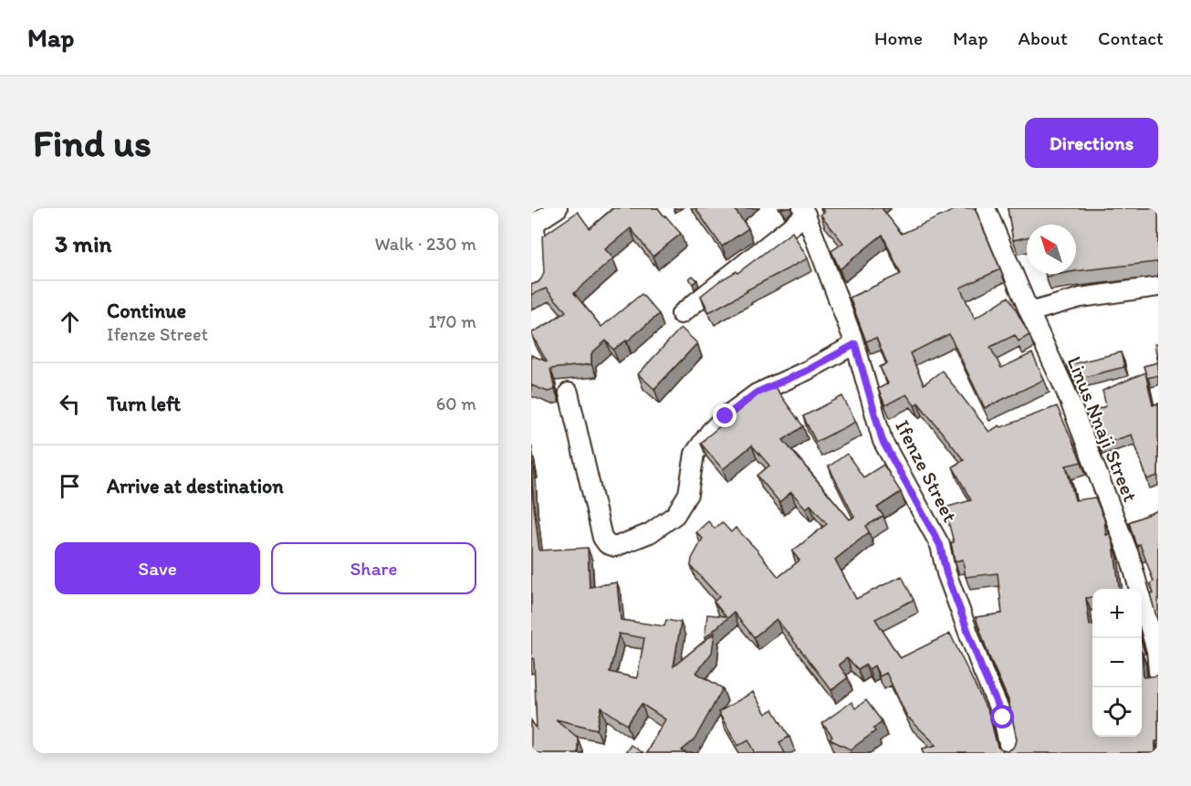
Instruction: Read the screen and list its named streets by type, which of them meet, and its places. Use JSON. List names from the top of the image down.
{
  "streets": {
    "street": ["Linus Nnaji Street", "Ifenze Street"]
  },
  "north": "top left",
  "page": {
    "header": "Map",
    "nav": [
      "Home",
      "Map",
      "About",
      "Contact"
    ],
    "buttons": [
      "Directions",
      ["Save", "Share"]
    ],
    "title": "Find us",
    "heading": ["3 min", "Walk · 230 m"],
    "list": [
      ["Continue", "Ifenze Street", "170 m"],
      ["Turn left", "60 m"],
      "Arrive at destination"
    ],
    "map_buttons": ["+", "−"]
  }
}
